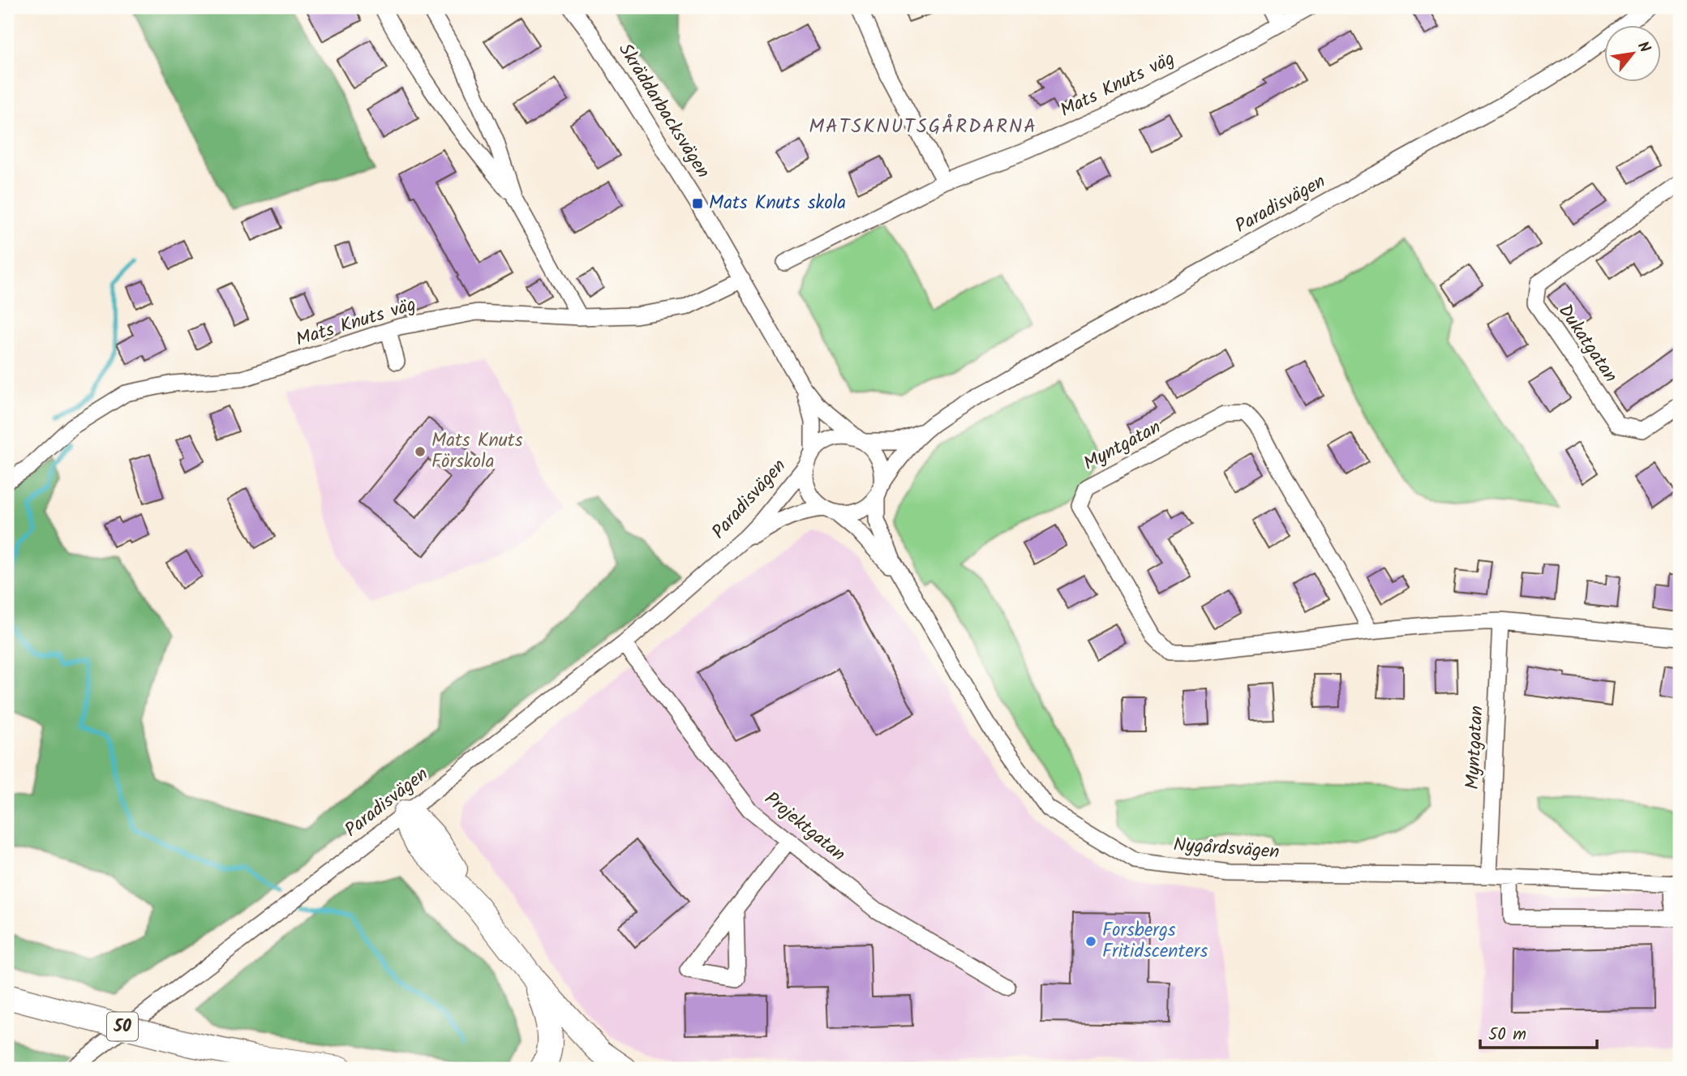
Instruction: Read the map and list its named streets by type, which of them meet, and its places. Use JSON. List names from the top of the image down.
{
  "streets": {
    "highway": ["50"],
    "street": [
      "Mats Knuts väg",
      "Skräddarbacksvägen",
      "Paradisvägen",
      "Dukatgatan",
      "Myntgatan",
      "Projektgatan",
      "Nygårdsvägen"
    ]
  },
  "crossings": [
    ["Mats Knuts väg", "Skräddarbacksvägen"],
    ["Skräddarbacksvägen", "Paradisvägen"],
    ["Skräddarbacksvägen", "Nygårdsvägen"],
    ["Paradisvägen", "Projektgatan"],
    ["Paradisvägen", "Nygårdsvägen"],
    ["Myntgatan", "Nygårdsvägen"]
  ],
  "districts": ["MATSKNUTSGÅRDARNA"],
  "places": {
    "transit": ["Mats Knuts skola"],
    "other": ["Mats Knuts Förskola", "Forsbergs Fritidscenters"]
  },
  "scale_bar": "50 m",
  "north": "top right"
}
